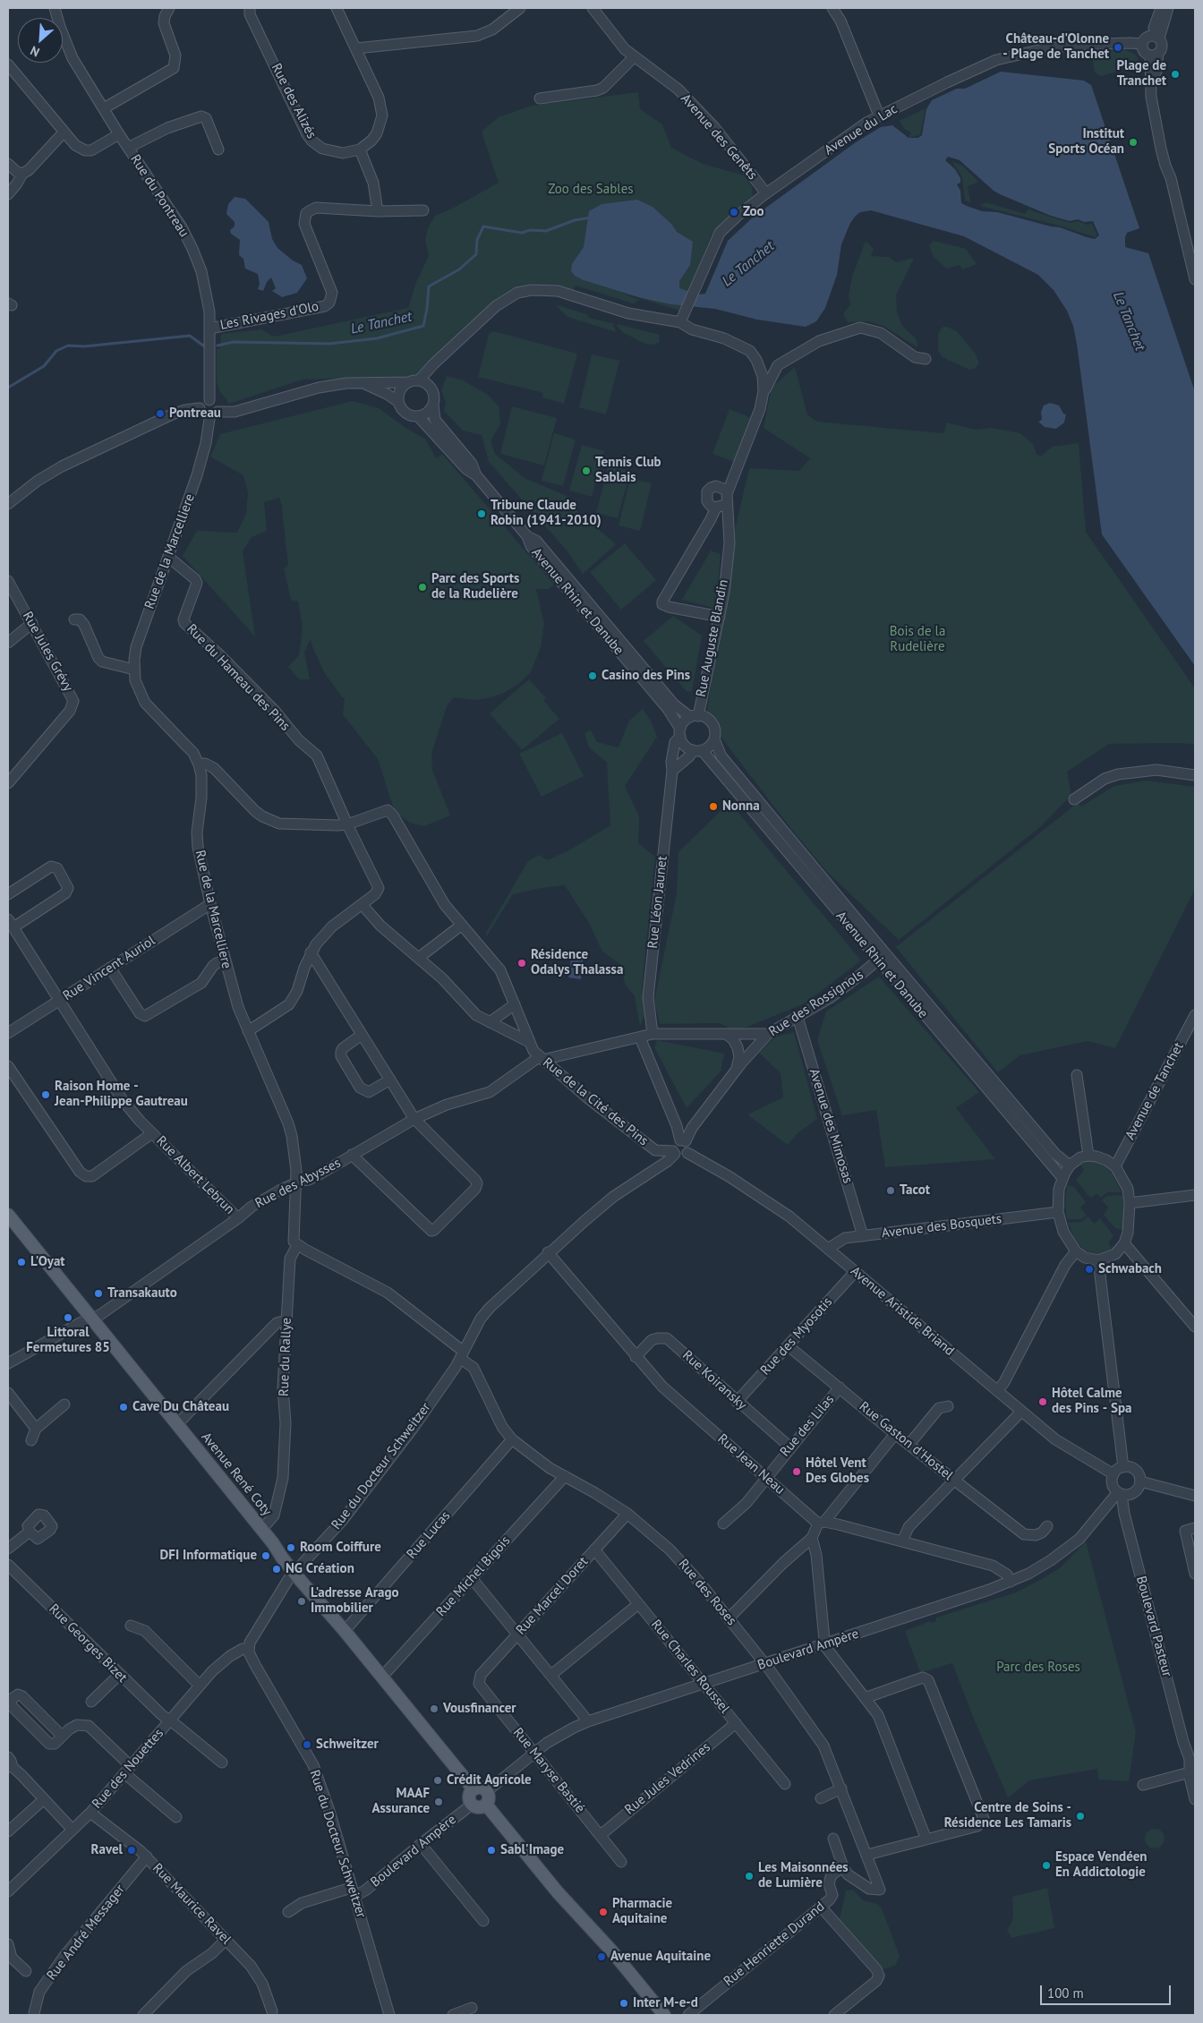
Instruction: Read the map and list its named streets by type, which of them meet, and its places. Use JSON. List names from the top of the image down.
{
  "streets": {
    "main road": ["Avenue René Coty"],
    "street": [
      "Rue des Alizés",
      "Avenue du Lac",
      "Avenue des Genêts",
      "Rue du Pontreau",
      "Les Rivages d'Olo",
      "Rue de la Marcelliere",
      "Avenue Rhin et Danube",
      "Rue Auguste Blandin",
      "Rue Jules Grévy",
      "Rue du Hameau des Pins",
      "Rue Léon Jaunet",
      "Rue Vincent Auriol",
      "Rue des Rossignols",
      "Avenue de Tanchet",
      "Rue de la Cité des Pins",
      "Avenue des Mimosas",
      "Rue Albert Lebrun",
      "Rue des Abysses",
      "Avenue des Bosquets",
      "Avenue Aristide Briand",
      "Rue des Myosotis",
      "Rue du Rallye",
      "Rue Koiransky",
      "Rue des Lilas",
      "Rue Gaston d'Hostel",
      "Rue Jean Neau",
      "Rue du Docteur Schweitzer",
      "Rue Lucas",
      "Rue Michel Bigois",
      "Rue des Roses",
      "Rue Marcel Doret",
      "Boulevard Pasteur",
      "Rue Georges Bizet",
      "Boulevard Ampère",
      "Rue Charles Roussel",
      "Rue des Nouettes",
      "Rue Maryse Bastié",
      "Rue Jules Vedrines",
      "Rue Maurice Ravel",
      "Rue André Messager",
      "Rue Henriette Durand"
    ]
  },
  "crossings": [
    ["Avenue du Lac", "Avenue des Genêts"],
    ["Avenue du Lac", "Rue Auguste Blandin"],
    ["Rue du Pontreau", "Les Rivages d'Olo"],
    ["Rue du Pontreau", "Rue de la Marcelliere"],
    ["Rue de la Marcelliere", "Rue du Hameau des Pins"],
    ["Rue de la Marcelliere", "Rue Vincent Auriol"],
    ["Rue de la Marcelliere", "Rue de la Cité des Pins"],
    ["Rue de la Marcelliere", "Rue des Abysses"],
    ["Rue de la Marcelliere", "Rue du Rallye"],
    ["Avenue Rhin et Danube", "Rue Auguste Blandin"],
    ["Avenue Rhin et Danube", "Rue Léon Jaunet"],
    ["Avenue Rhin et Danube", "Rue des Rossignols"],
    ["Avenue Rhin et Danube", "Avenue de Tanchet"],
    ["Avenue Rhin et Danube", "Avenue des Bosquets"],
    ["Rue Auguste Blandin", "Rue Léon Jaunet"],
    ["Rue du Hameau des Pins", "Rue de la Cité des Pins"],
    ["Rue Léon Jaunet", "Rue des Abysses"],
    ["Rue des Rossignols", "Rue de la Cité des Pins"],
    ["Rue des Rossignols", "Avenue des Mimosas"],
    ["Rue des Rossignols", "Rue des Abysses"],
    ["Rue des Rossignols", "Avenue Aristide Briand"],
    ["Rue des Rossignols", "Rue du Docteur Schweitzer"],
    ["Avenue de Tanchet", "Avenue des Bosquets"],
    ["Rue de la Cité des Pins", "Rue des Abysses"],
    ["Rue de la Cité des Pins", "Avenue Aristide Briand"],
    ["Rue de la Cité des Pins", "Rue du Docteur Schweitzer"],
    ["Avenue des Mimosas", "Avenue des Bosquets"],
    ["Rue Albert Lebrun", "Rue des Abysses"],
    ["Rue des Abysses", "Rue du Rallye"],
    ["Rue des Abysses", "Avenue René Coty"],
    ["Avenue des Bosquets", "Avenue Aristide Briand"],
    ["Avenue Aristide Briand", "Rue des Myosotis"],
    ["Avenue Aristide Briand", "Rue du Docteur Schweitzer"],
    ["Avenue Aristide Briand", "Boulevard Pasteur"],
    ["Avenue Aristide Briand", "Boulevard Ampère"],
    ["Rue des Myosotis", "Rue Koiransky"],
    ["Rue des Myosotis", "Rue Gaston d'Hostel"],
    ["Rue du Rallye", "Avenue René Coty"],
    ["Rue du Rallye", "Rue des Roses"],
    ["Rue Koiransky", "Rue des Lilas"],
    ["Rue Koiransky", "Rue Jean Neau"],
    ["Rue des Lilas", "Rue Gaston d'Hostel"],
    ["Rue des Lilas", "Rue Jean Neau"],
    ["Rue Jean Neau", "Rue du Docteur Schweitzer"],
    ["Rue Jean Neau", "Boulevard Ampère"],
    ["Rue du Docteur Schweitzer", "Avenue René Coty"],
    ["Rue du Docteur Schweitzer", "Rue des Roses"],
    ["Rue du Docteur Schweitzer", "Boulevard Ampère"],
    ["Rue du Docteur Schweitzer", "Rue des Nouettes"],
    ["Avenue René Coty", "Rue Lucas"],
    ["Avenue René Coty", "Rue Michel Bigois"],
    ["Avenue René Coty", "Boulevard Ampère"],
    ["Rue Lucas", "Rue des Roses"],
    ["Rue Michel Bigois", "Rue des Roses"],
    ["Rue des Roses", "Rue Marcel Doret"],
    ["Rue des Roses", "Boulevard Ampère"],
    ["Rue des Roses", "Rue Henriette Durand"],
    ["Rue Marcel Doret", "Rue Charles Roussel"],
    ["Rue Marcel Doret", "Rue Maryse Bastié"],
    ["Boulevard Pasteur", "Boulevard Ampère"],
    ["Rue Georges Bizet", "Rue des Nouettes"],
    ["Boulevard Ampère", "Rue Charles Roussel"],
    ["Boulevard Ampère", "Rue Maryse Bastié"],
    ["Rue Charles Roussel", "Rue Jules Vedrines"],
    ["Rue des Nouettes", "Rue Maurice Ravel"],
    ["Rue Maryse Bastié", "Rue Jules Vedrines"],
    ["Rue Maurice Ravel", "Rue André Messager"]
  ],
  "water": ["Le Tanchet"],
  "parks": ["Zoo des Sables", "Bois de la Rudelière", "Parc des Roses"],
  "places": [
    "Château-d'Olonne - Plage de Tanchet",
    "Plage de Tranchet",
    "Institut Sports Océan",
    "Zoo",
    "Pontreau",
    "Tennis Club Sablais",
    "Tribune Claude Robin (1941-2010)",
    "Parc des Sports de la Rudelière",
    "Casino des Pins",
    "Nonna",
    "Résidence Odalys Thalassa",
    "Raison Home - Jean-Philippe Gautreau",
    "Tacot",
    "L'Oyat",
    "Schwabach",
    "Transakauto",
    "Littoral Fermetures 85",
    "Hôtel Calme des Pins - Spa",
    "Cave Du Château",
    "Hôtel Vent Des Globes",
    "Room Coiffure",
    "DFI Informatique",
    "NG Création",
    "L'adresse Arago Immobilier",
    "Vousfinancer",
    "Schweitzer",
    "Crédit Agricole",
    "MAAF Assurance",
    "Centre de Soins - Résidence Les Tamaris",
    "Ravel",
    "Sabl'Image",
    "Espace Vendéen En Addictologie",
    "Les Maisonnées de Lumière",
    "Pharmacie Aquitaine",
    "Avenue Aquitaine",
    "Inter M-e-d"
  ],
  "scale_bar": "100 m",
  "north": "bottom left"
}
